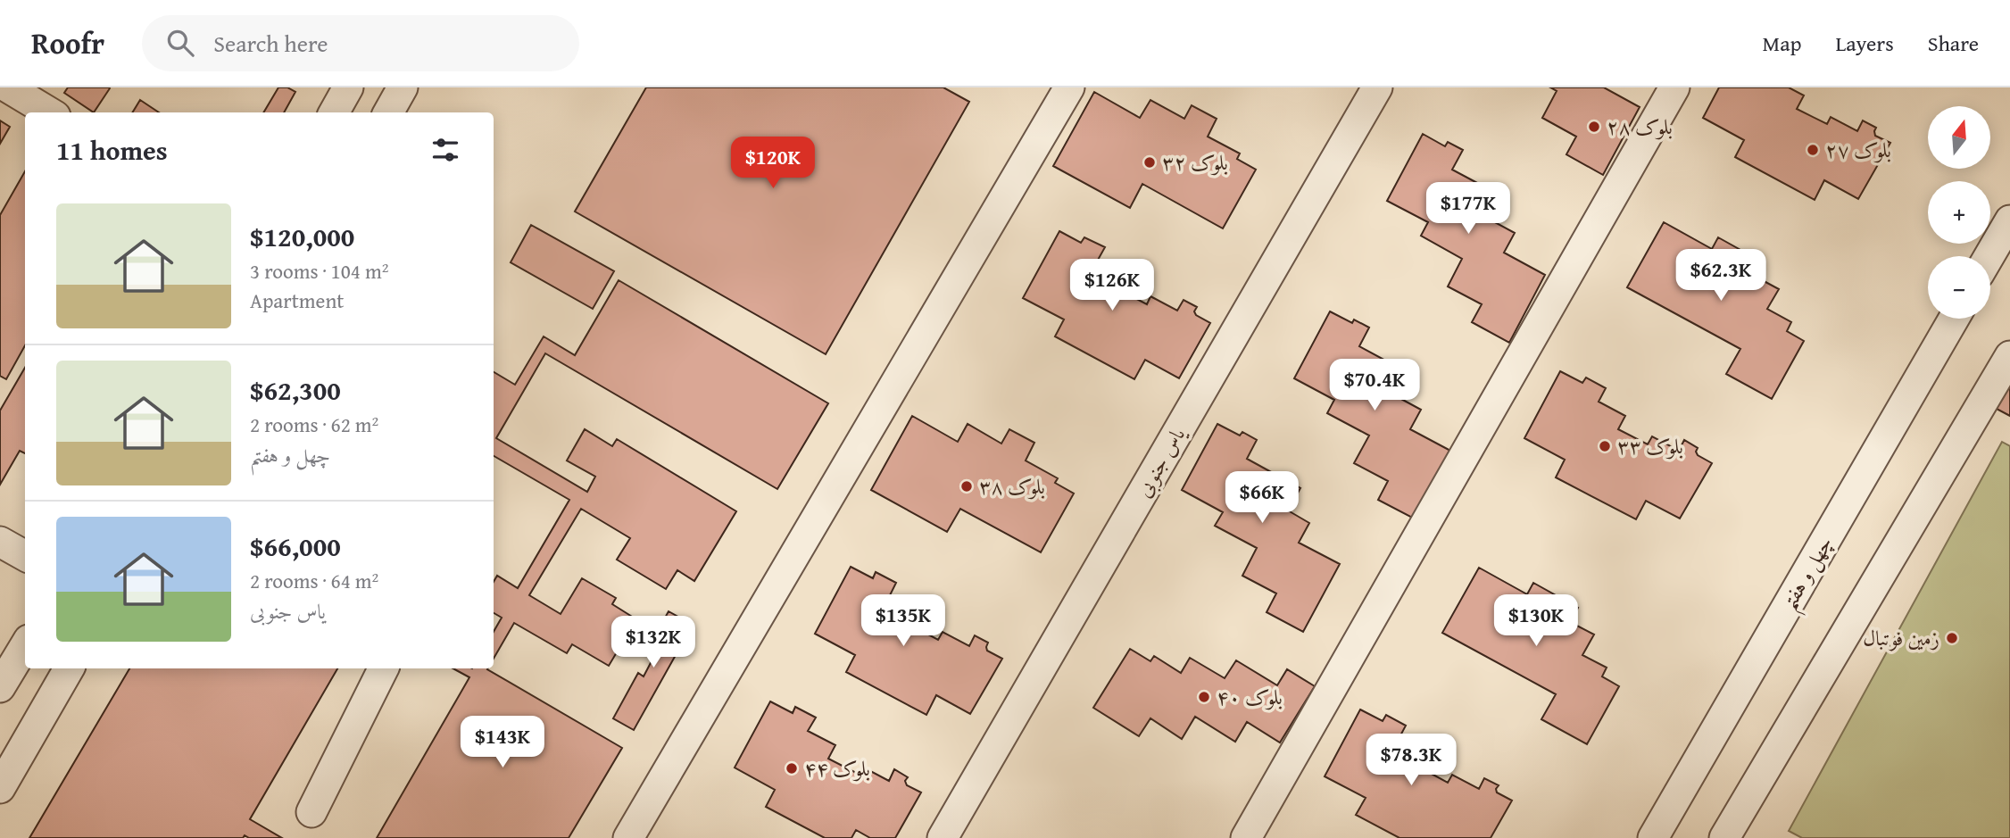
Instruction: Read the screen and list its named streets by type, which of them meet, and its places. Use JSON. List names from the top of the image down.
{
  "streets": {
    "street": ["یاس جنوبی", "چهل و هفتم"]
  },
  "places": [
    "بلوک ۲۸",
    "بلوک ۲۷",
    "بلوک ۳۲",
    "بلوک ۳۳",
    "بلوک ۳۸",
    "زمین فوتبال",
    "بلوک ۴۰",
    "بلوک ۴۴"
  ],
  "north": "top",
  "page": {
    "header": "Roofr",
    "search": "Search here",
    "nav": ["Map", "Layers", "Share"],
    "map_buttons": ["+", "−"],
    "heading": "11 homes",
    "price": [
      "$120K",
      "$177K",
      "$62.3K",
      "$126K",
      "$70.4K",
      "$66K",
      "$135K",
      "$130K",
      "$132K",
      "$143K",
      "$78.3K"
    ],
    "list": [
      {
        "name": "$120,000",
        "note": "3 rooms · 104 m² · Apartment"
      },
      {
        "name": "$62,300",
        "note": "2 rooms · 62 m² · چهل و هفتم"
      },
      {
        "name": "$66,000",
        "note": "2 rooms · 64 m² · یاس جنوبی"
      }
    ]
  }
}
